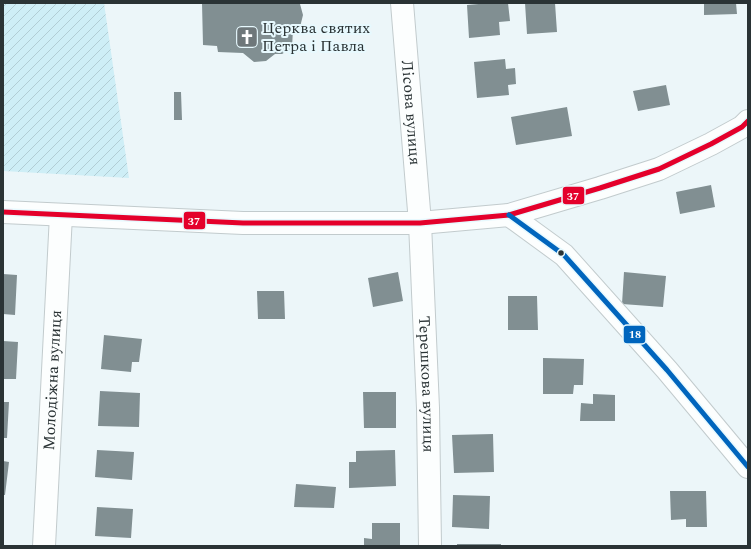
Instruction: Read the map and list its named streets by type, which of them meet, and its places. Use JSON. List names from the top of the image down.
{
  "streets": {
    "street": ["Лісова вулиця", "Молодіжна вулиця", "Терешкова вулиця"]
  },
  "crossings": [
    ["Лісова вулиця", "Терешкова вулиця"]
  ],
  "places": {
    "church": ["Церква святих Петра і Павла"]
  },
  "lines": ["transit line 37", "transit line 18"]
}
